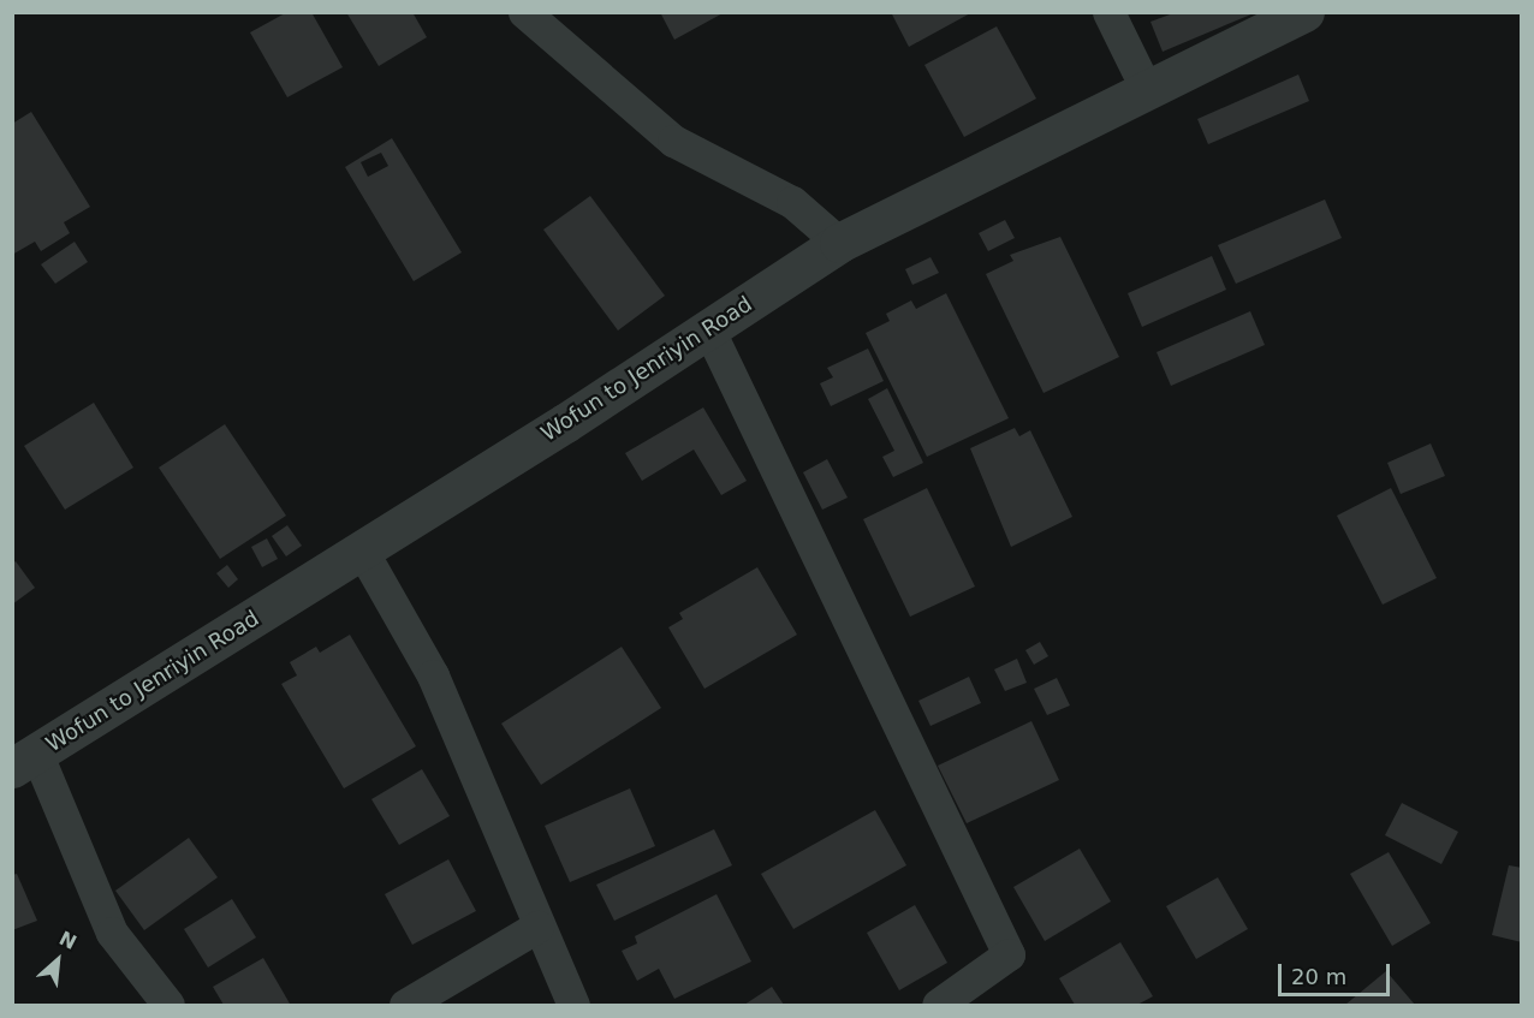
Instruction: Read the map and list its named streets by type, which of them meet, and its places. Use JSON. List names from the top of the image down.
{
  "streets": {
    "street": ["Wofun to Jenriyin Road"]
  },
  "scale_bar": "20 m",
  "north": "top right"
}
